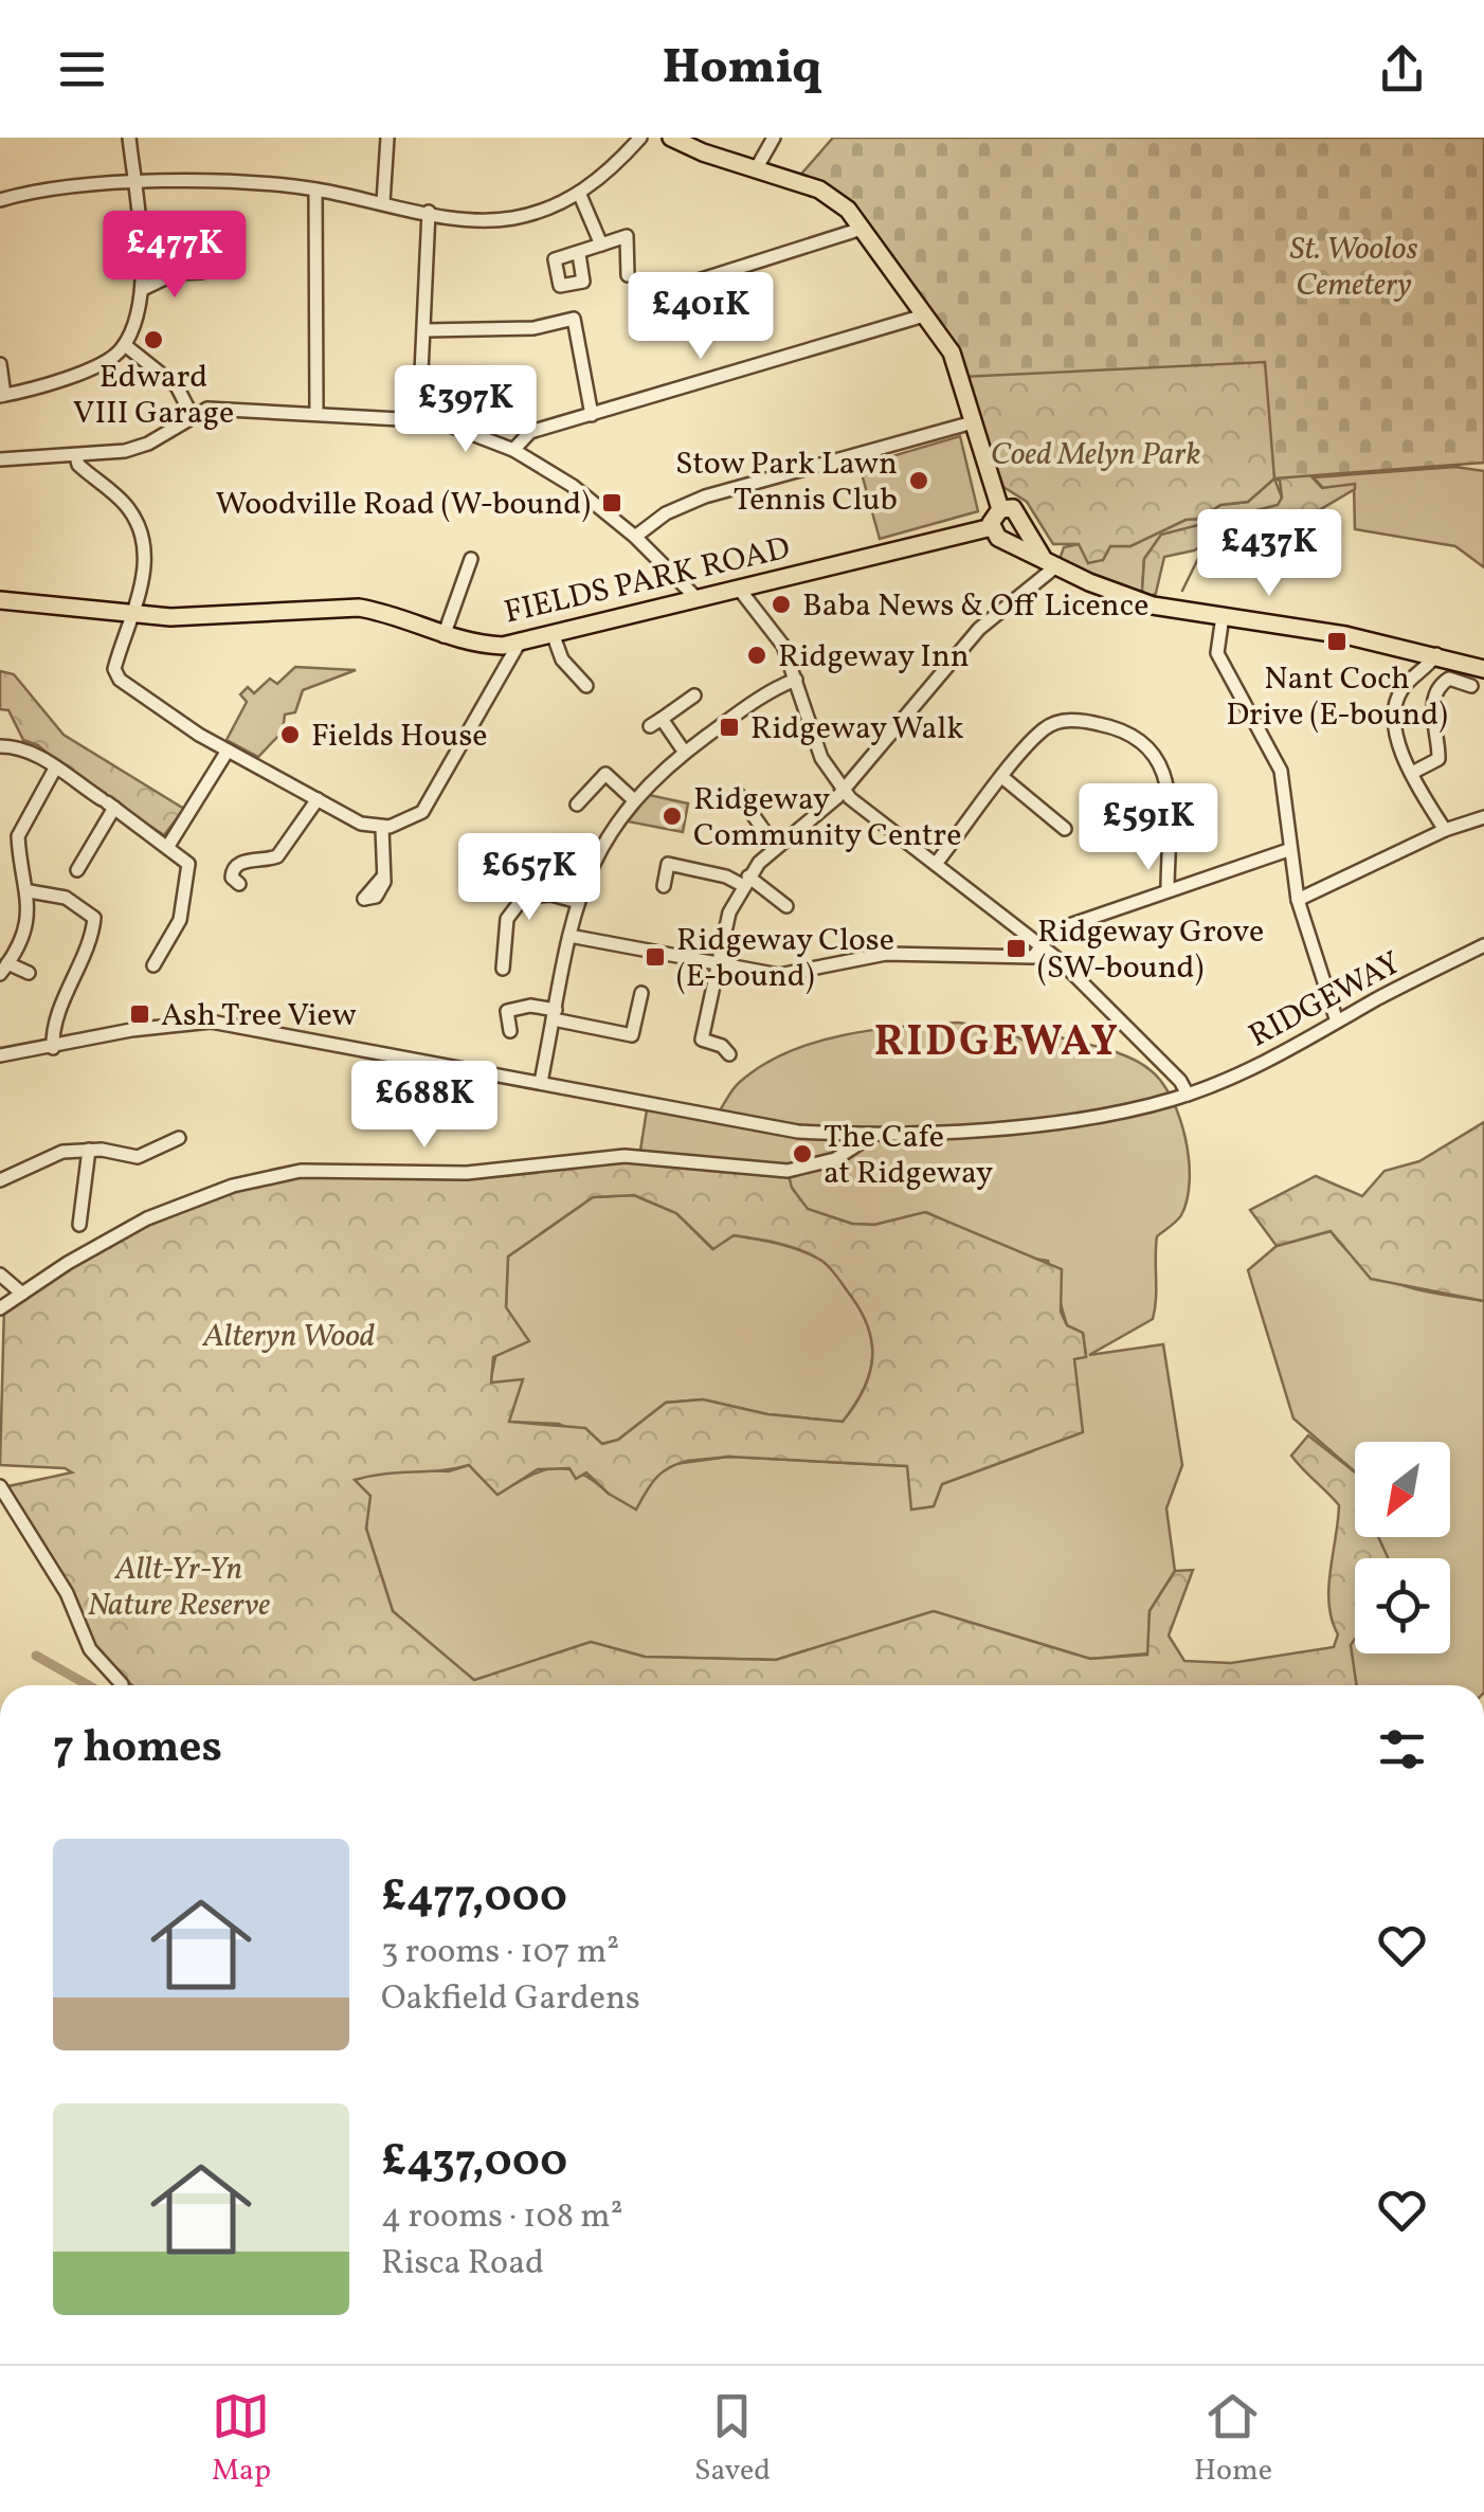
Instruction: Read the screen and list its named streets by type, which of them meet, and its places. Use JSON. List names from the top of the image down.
{
  "streets": {
    "main road": ["FIELDS PARK ROAD"],
    "street": ["RIDGEWAY"]
  },
  "districts": ["RIDGEWAY"],
  "parks": [
    "St. Woolos Cemetery",
    "Coed Melyn Park",
    "Alteryn Wood",
    "Allt-Yr-Yn Nature Reserve"
  ],
  "places": {
    "other": [
      "Edward VIII Garage",
      "Stow Park Lawn Tennis Club",
      "Baba News & Off Licence",
      "Ridgeway Inn",
      "Fields House",
      "Ridgeway Community Centre",
      "The Cafe at Ridgeway"
    ],
    "transit": [
      "Woodville Road (W-bound)",
      "Nant Coch Drive (E-bound)",
      "Ridgeway Walk",
      "Ridgeway Grove (SW-bound)",
      "Ridgeway Close (E-bound)",
      "Ash Tree View"
    ]
  },
  "north": "bottom left",
  "page": {
    "header": "Homiq",
    "price": [
      "£477K",
      "£401K",
      "£397K",
      "£437K",
      "£591K",
      "£657K",
      "£688K"
    ],
    "heading": "7 homes",
    "list": [
      {
        "name": "£477,000",
        "note": "3 rooms · 107 m² · Oakfield Gardens"
      },
      {
        "name": "£437,000",
        "note": "4 rooms · 108 m² · Risca Road"
      }
    ],
    "tabs": ["Map", "Saved", "Home"]
  }
}
